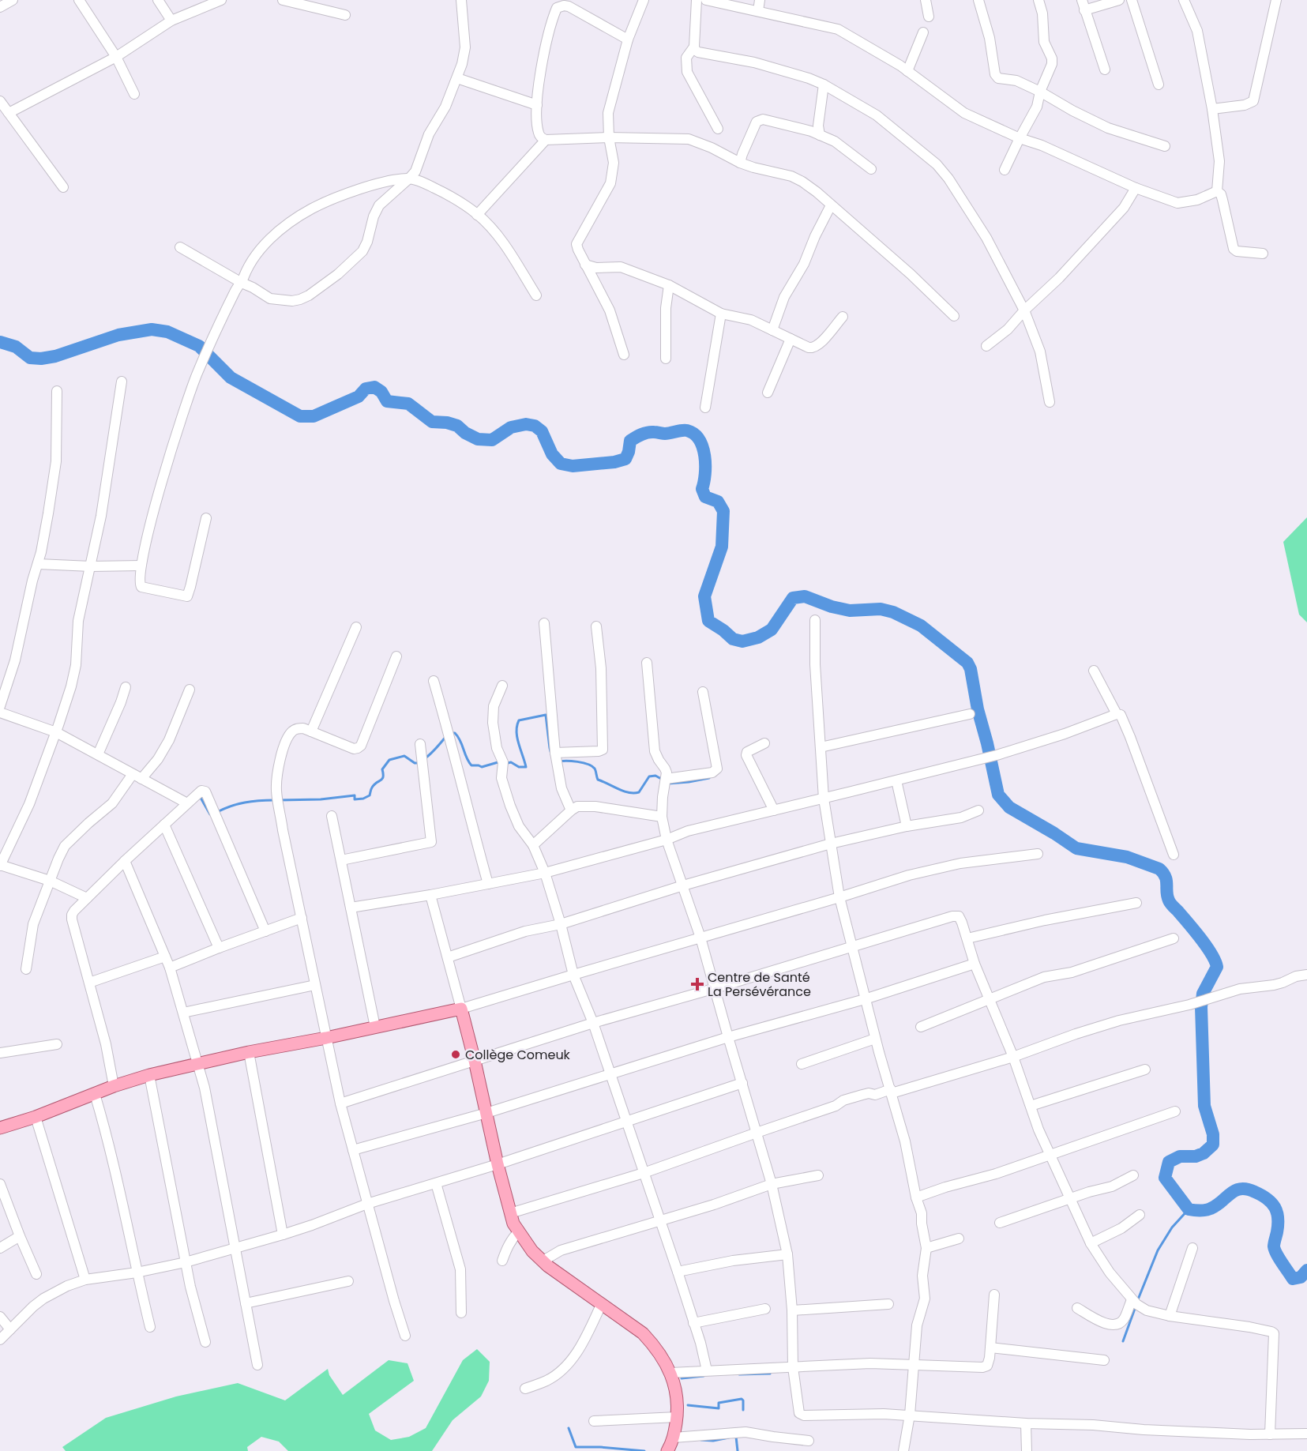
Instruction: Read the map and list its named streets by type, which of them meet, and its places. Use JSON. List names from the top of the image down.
{
  "places": {
    "health": ["Centre de Santé La Persévérance"],
    "other": ["Collège Comeuk"]
  }
}
